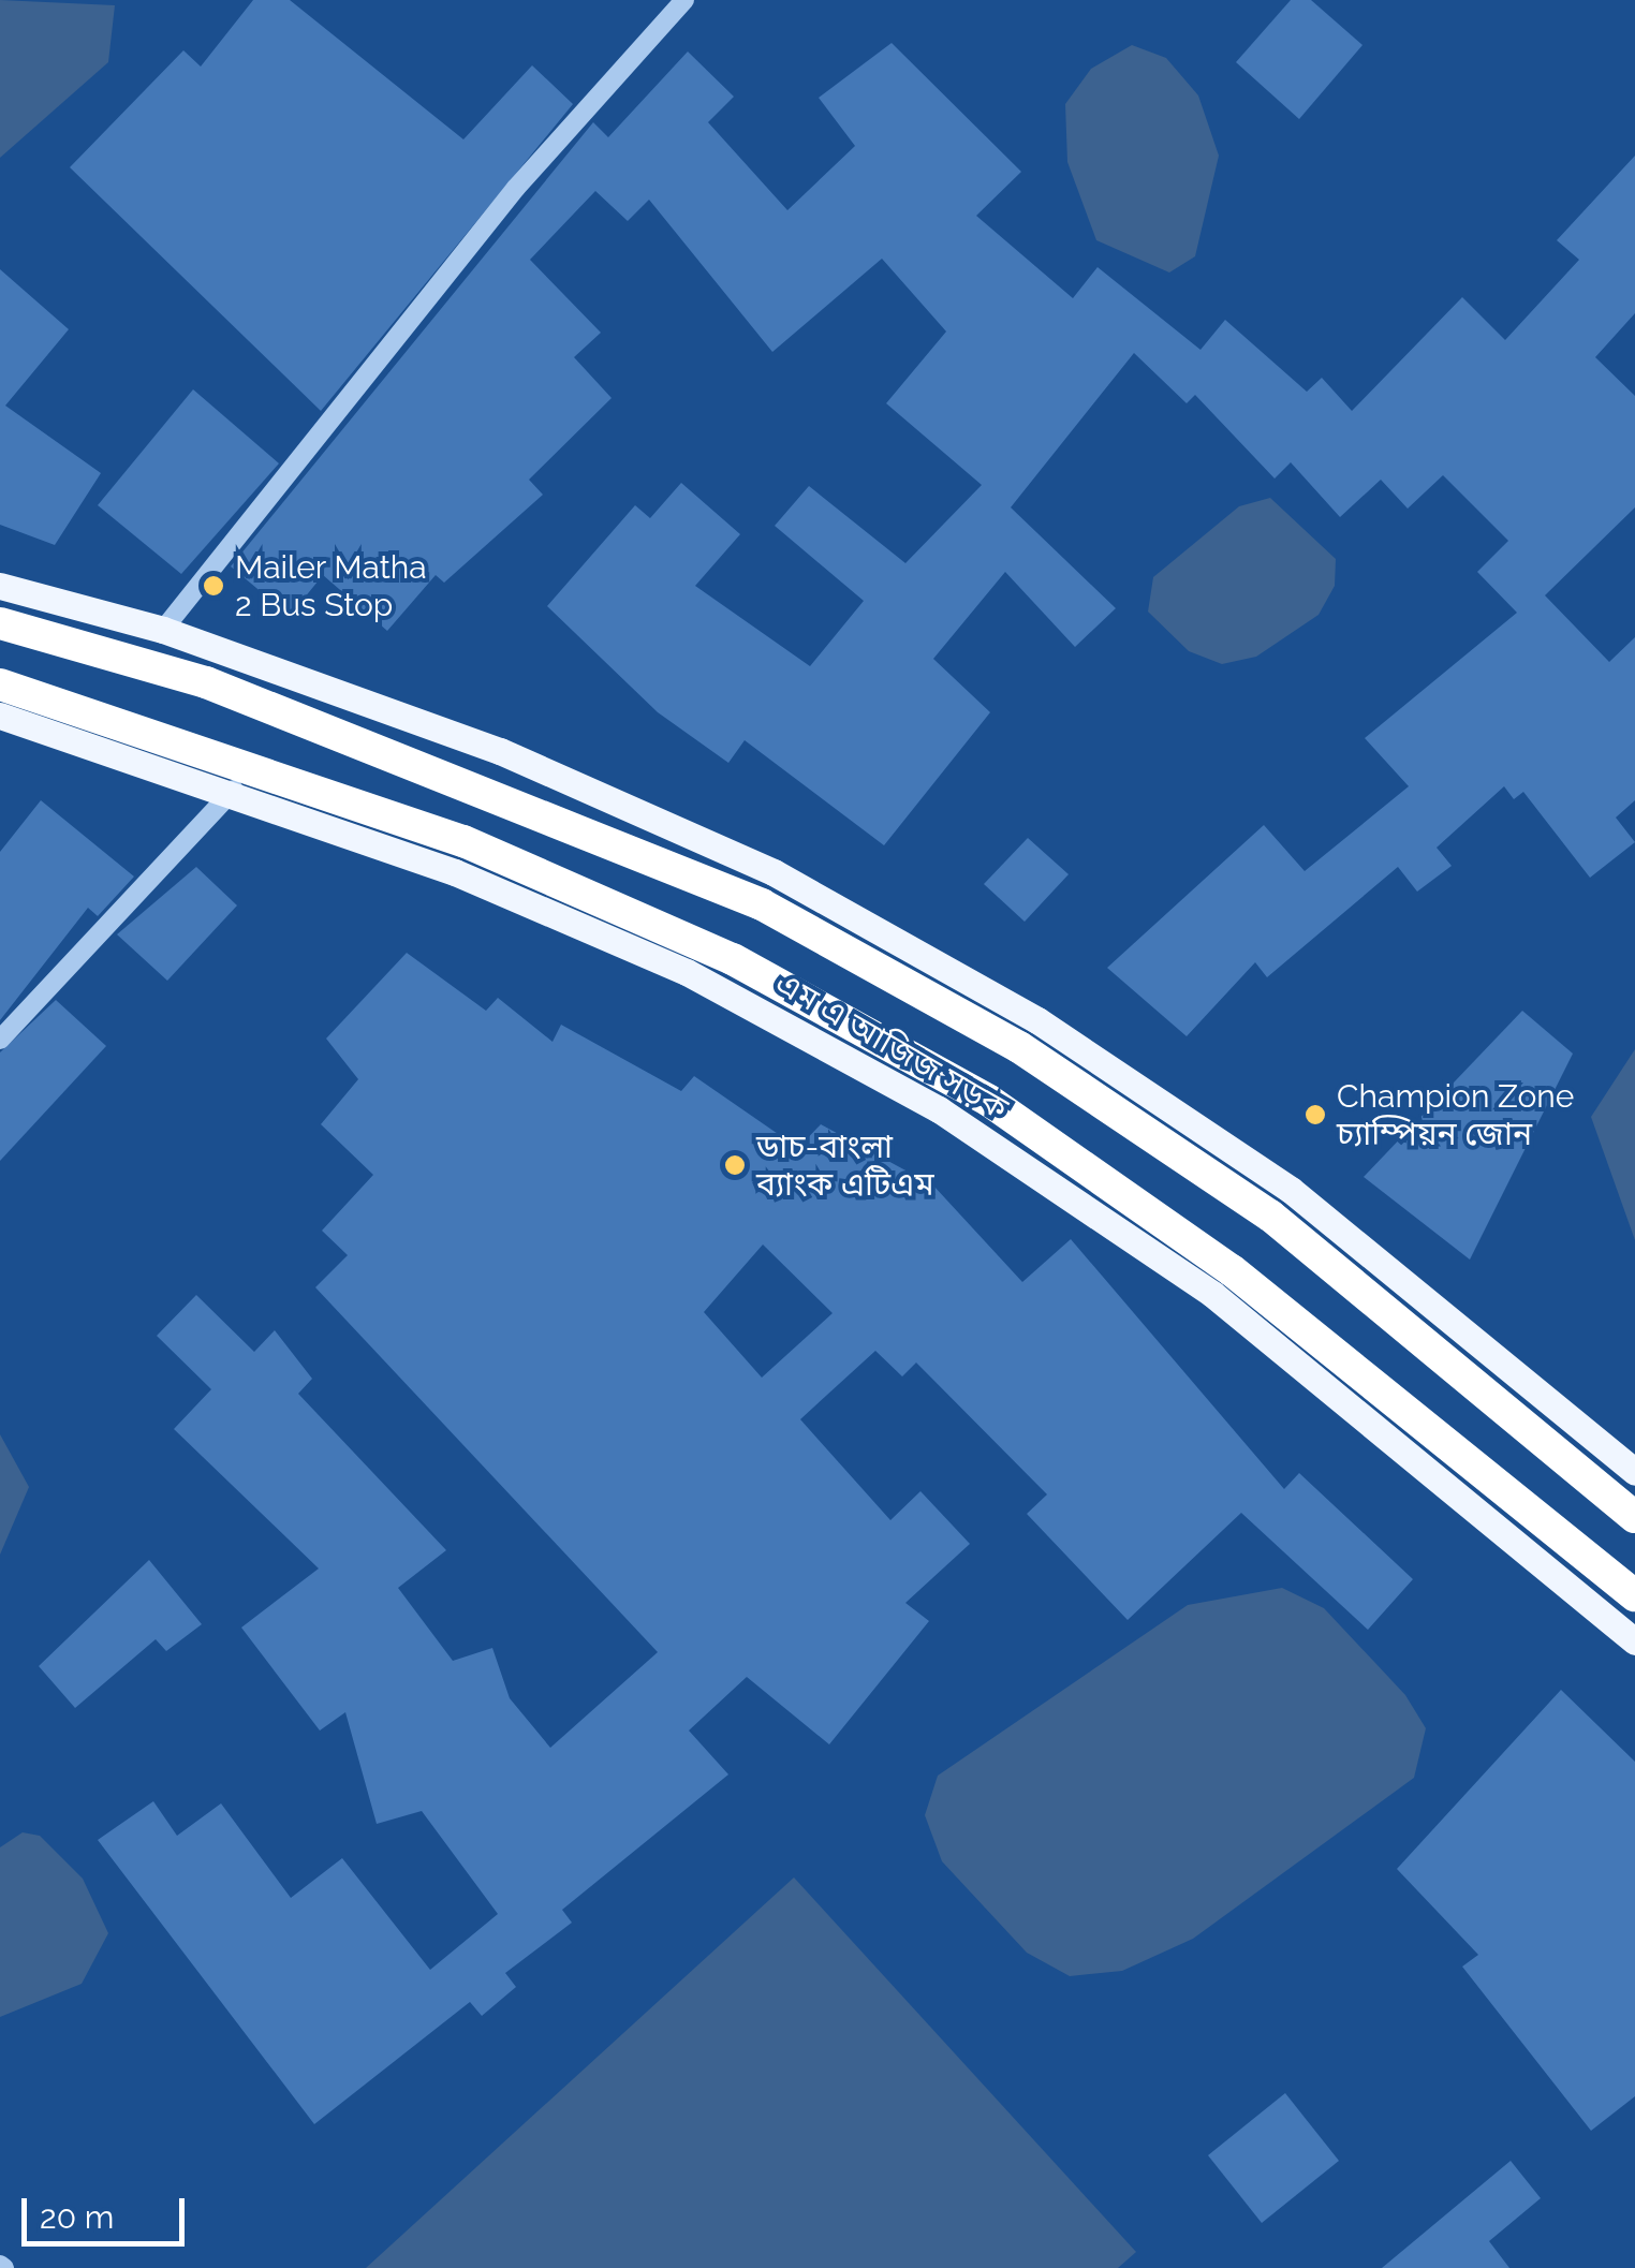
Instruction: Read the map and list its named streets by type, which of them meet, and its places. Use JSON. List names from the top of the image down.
{
  "streets": {
    "main road": ["এম এ আজিজ সড়ক"]
  },
  "places": ["Mailer Matha 2 Bus Stop", "Champion Zone চ্যাম্পিয়ন জোন", "ডাচ-বাংলা ব্যাংক এটিএম"],
  "scale_bar": "20 m"
}
